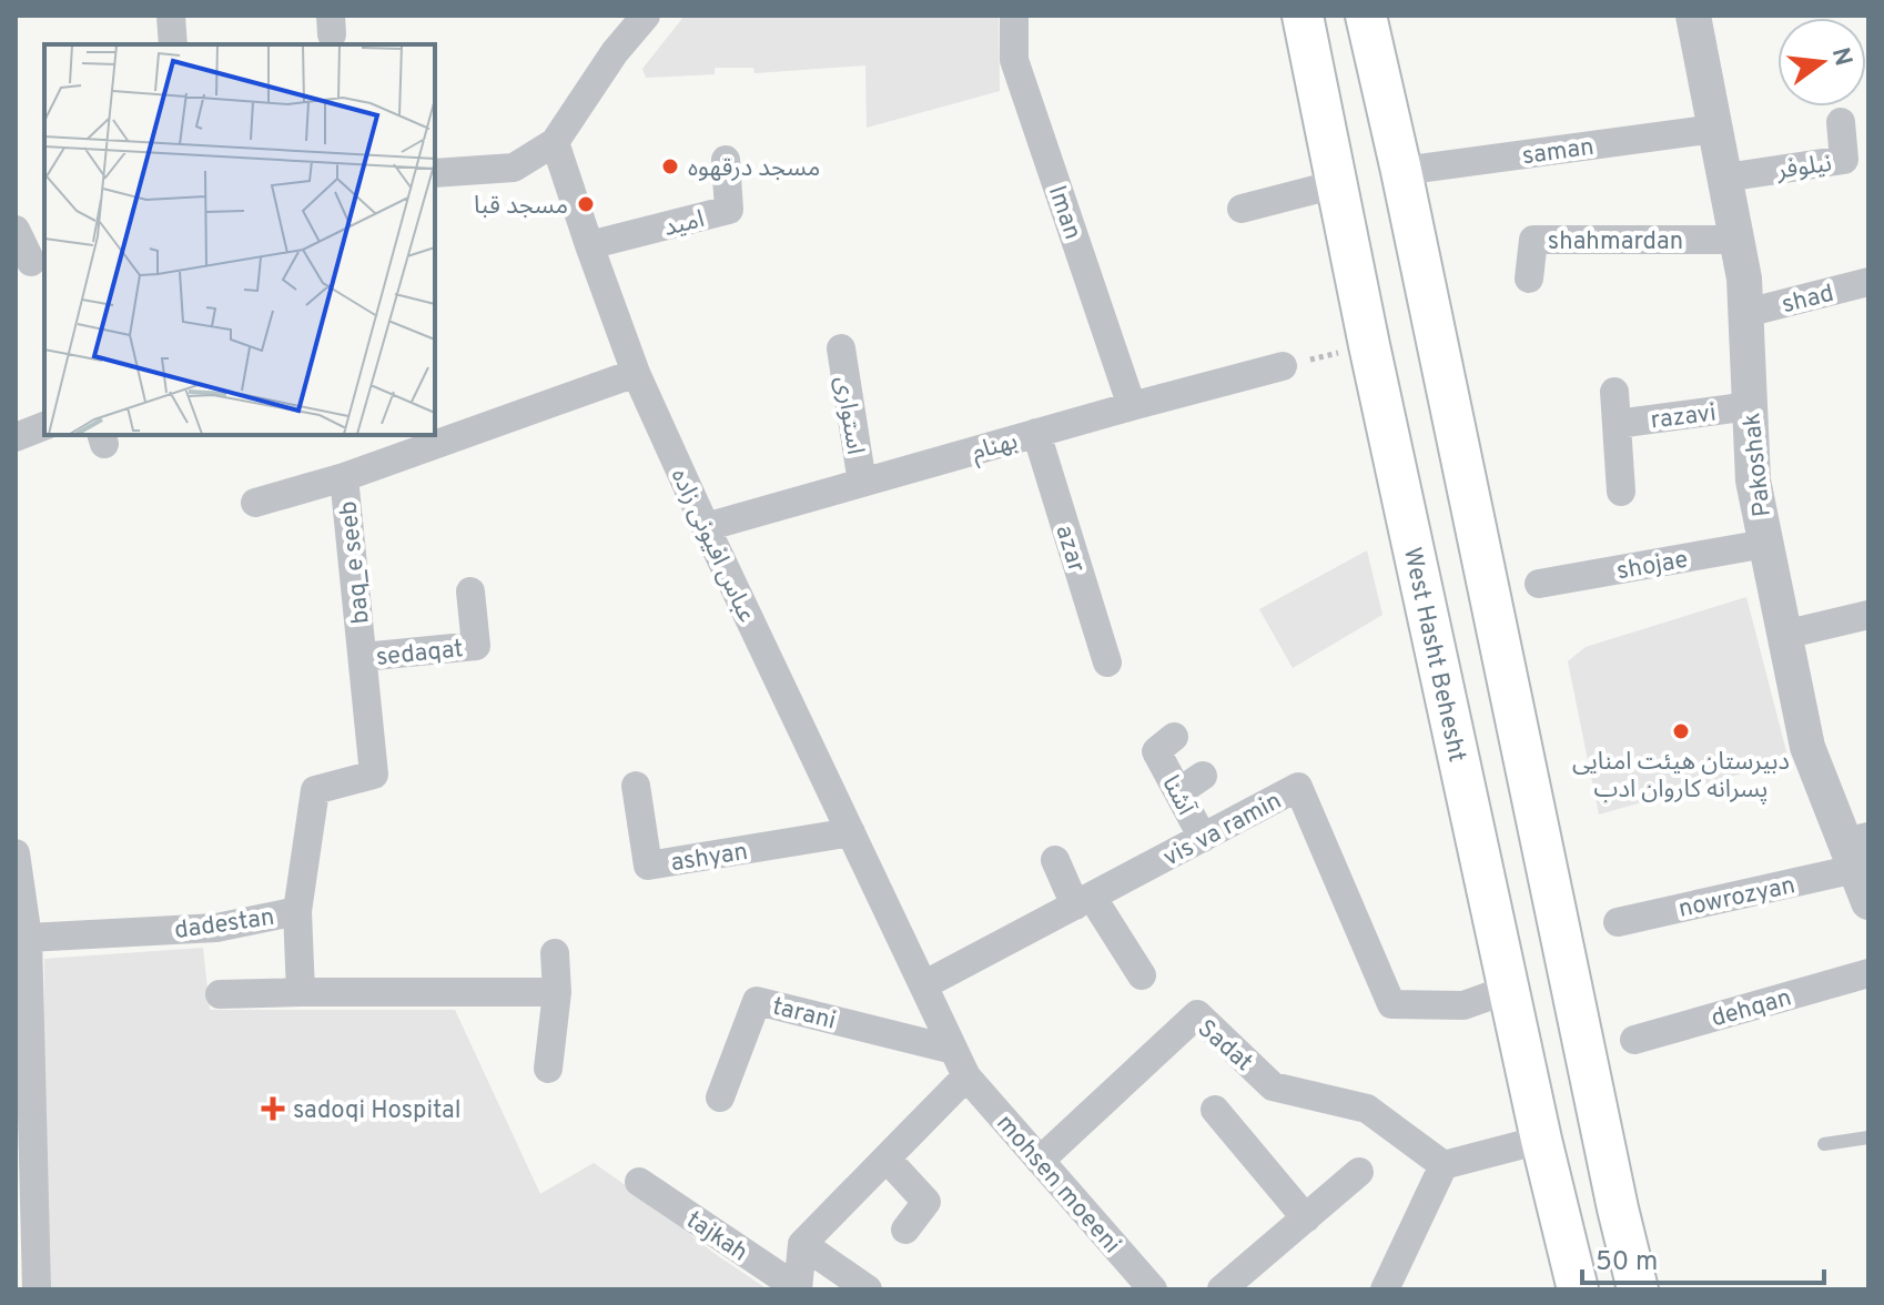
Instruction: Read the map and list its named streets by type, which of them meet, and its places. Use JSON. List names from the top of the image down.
{
  "streets": {
    "main road": ["West Hasht Behesht"],
    "street": [
      "saman",
      "نیلوفر",
      "Iman",
      "امید",
      "shahmardan",
      "shad",
      "استواری",
      "razavi",
      "بهنام",
      "Pakoshak",
      "عباس افیونی زاده",
      "azar",
      "baq_e seeb",
      "shojae",
      "sedaqat",
      "آشنا",
      "vis va ramin",
      "ashyan",
      "nowrozyan",
      "dadestan",
      "dehqan",
      "tarani",
      "Sadat",
      "mohsen moeeni",
      "tajkah"
    ]
  },
  "crossings": [
    ["saman", "Pakoshak"],
    ["نیلوفر", "Pakoshak"],
    ["Iman", "بهنام"],
    ["امید", "عباس افیونی زاده"],
    ["shahmardan", "Pakoshak"],
    ["shad", "Pakoshak"],
    ["استواری", "بهنام"],
    ["razavi", "Pakoshak"],
    ["بهنام", "عباس افیونی زاده"],
    ["بهنام", "azar"],
    ["Pakoshak", "shojae"],
    ["Pakoshak", "nowrozyan"],
    ["عباس افیونی زاده", "baq_e seeb"],
    ["عباس افیونی زاده", "vis va ramin"],
    ["عباس افیونی زاده", "ashyan"],
    ["عباس افیونی زاده", "tarani"],
    ["عباس افیونی زاده", "mohsen moeeni"],
    ["baq_e seeb", "sedaqat"],
    ["baq_e seeb", "dadestan"],
    ["West Hasht Behesht", "vis va ramin"],
    ["آشنا", "vis va ramin"],
    ["Sadat", "mohsen moeeni"]
  ],
  "places": {
    "other": ["مسجد درقهوه", "مسجد قبا", "دبیرستان هیئت امنایی پسرانه کاروان ادب"],
    "health": ["sadoqi Hospital"]
  },
  "scale_bar": "50 m",
  "north": "right"
}
